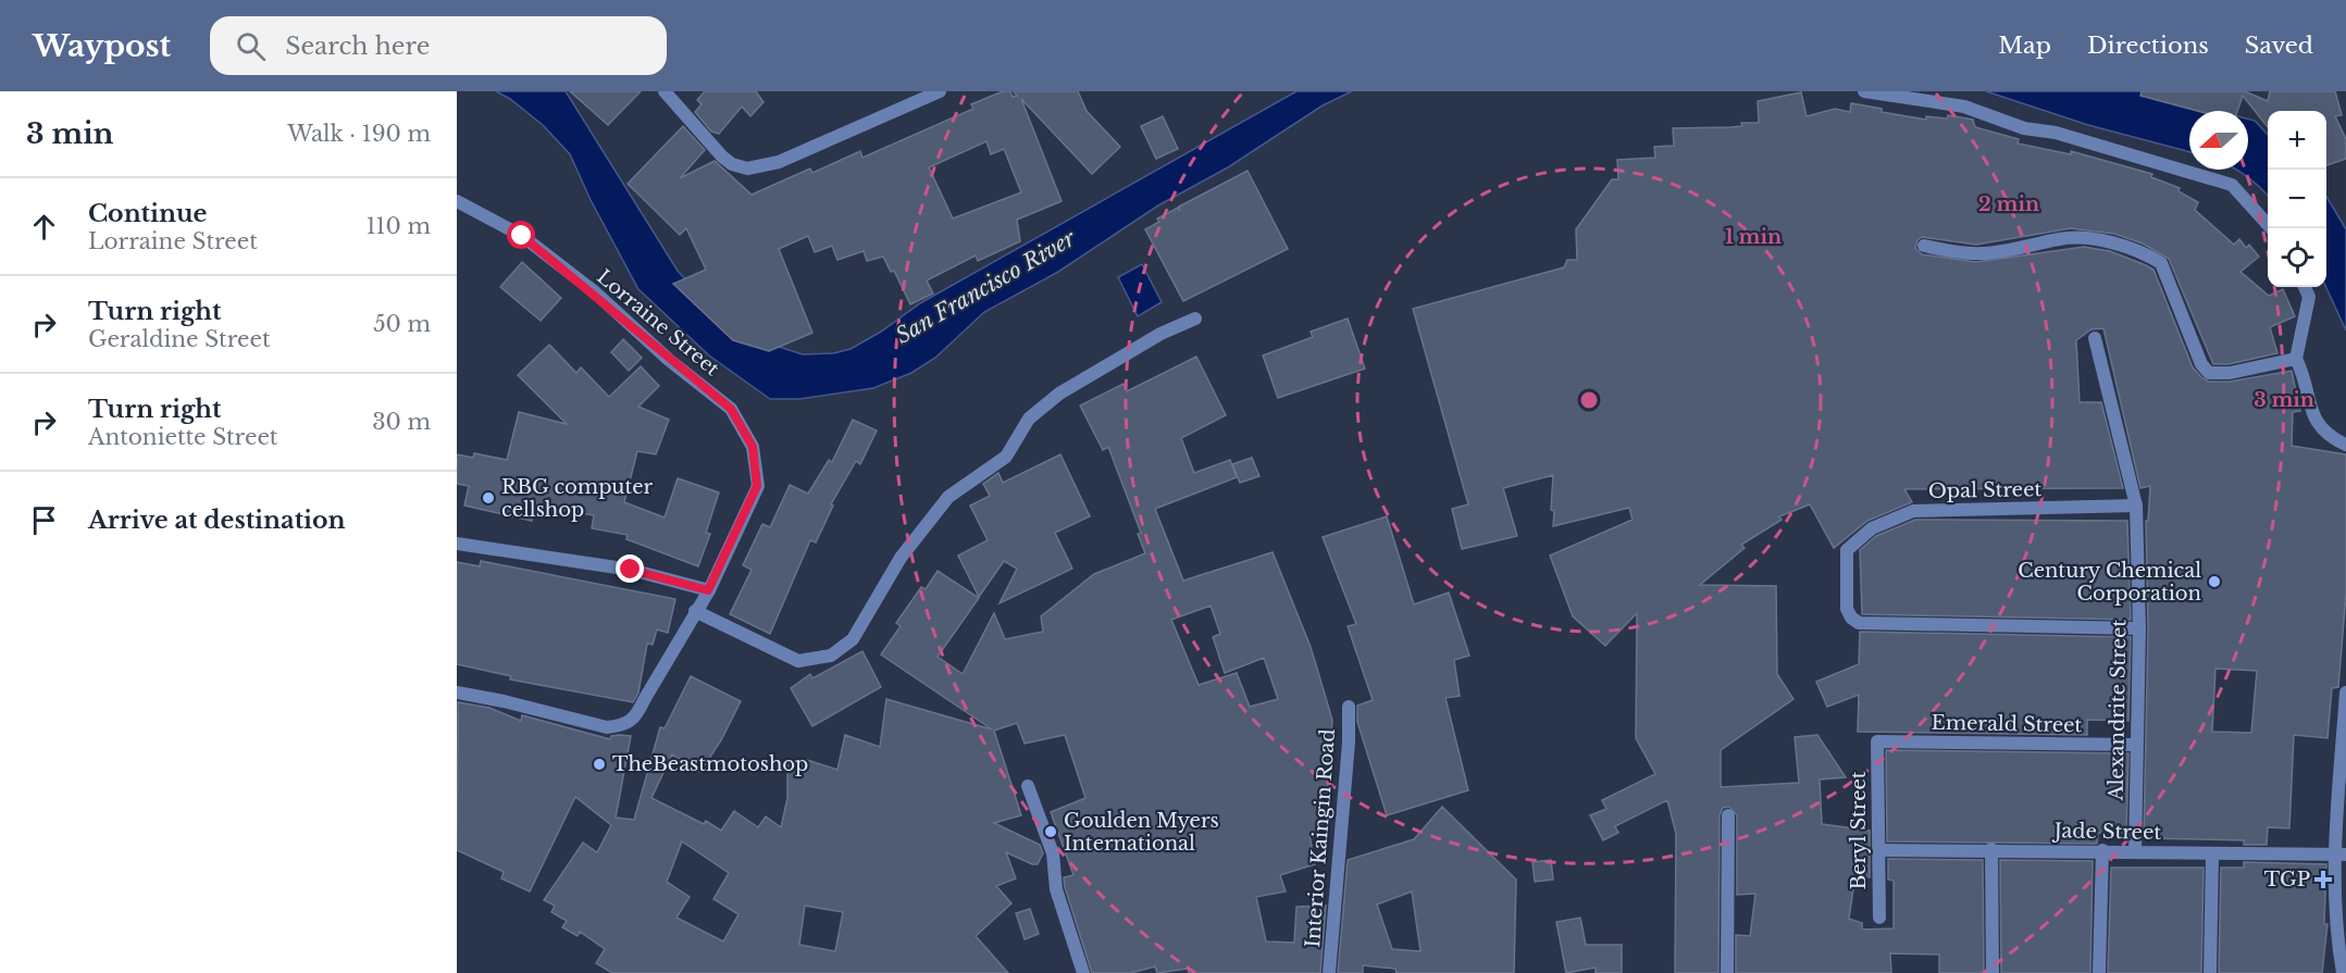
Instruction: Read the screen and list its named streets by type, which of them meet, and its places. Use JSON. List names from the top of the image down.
{
  "streets": {
    "street": [
      "Lorraine Street",
      "Opal Street",
      "Alexandrite Street",
      "Emerald Street",
      "Beryl Street",
      "Jade Street",
      "Interior Kaingin Road"
    ]
  },
  "crossings": [
    ["Opal Street", "Alexandrite Street"],
    ["Alexandrite Street", "Emerald Street"],
    ["Alexandrite Street", "Jade Street"],
    ["Emerald Street", "Beryl Street"],
    ["Beryl Street", "Jade Street"]
  ],
  "water": ["San Francisco River"],
  "places": {
    "other": [
      "RBG computer cellshop",
      "Century Chemical Corporation",
      "TheBeastmotoshop",
      "Goulden Myers International"
    ],
    "health": ["TGP"]
  },
  "north": "left",
  "page": {
    "header": "Waypost",
    "search": "Search here",
    "nav": ["Map", "Directions", "Saved"],
    "heading": ["3 min", "Walk · 190 m"],
    "map_buttons": ["+", "−"],
    "list": [
      ["Continue", "Lorraine Street", "110 m"],
      ["Turn right", "Geraldine Street", "50 m"],
      ["Turn right", "Antoniette Street", "30 m"],
      "Arrive at destination"
    ]
  },
  "rings": ["2 min", "1 min", "3 min"]
}
